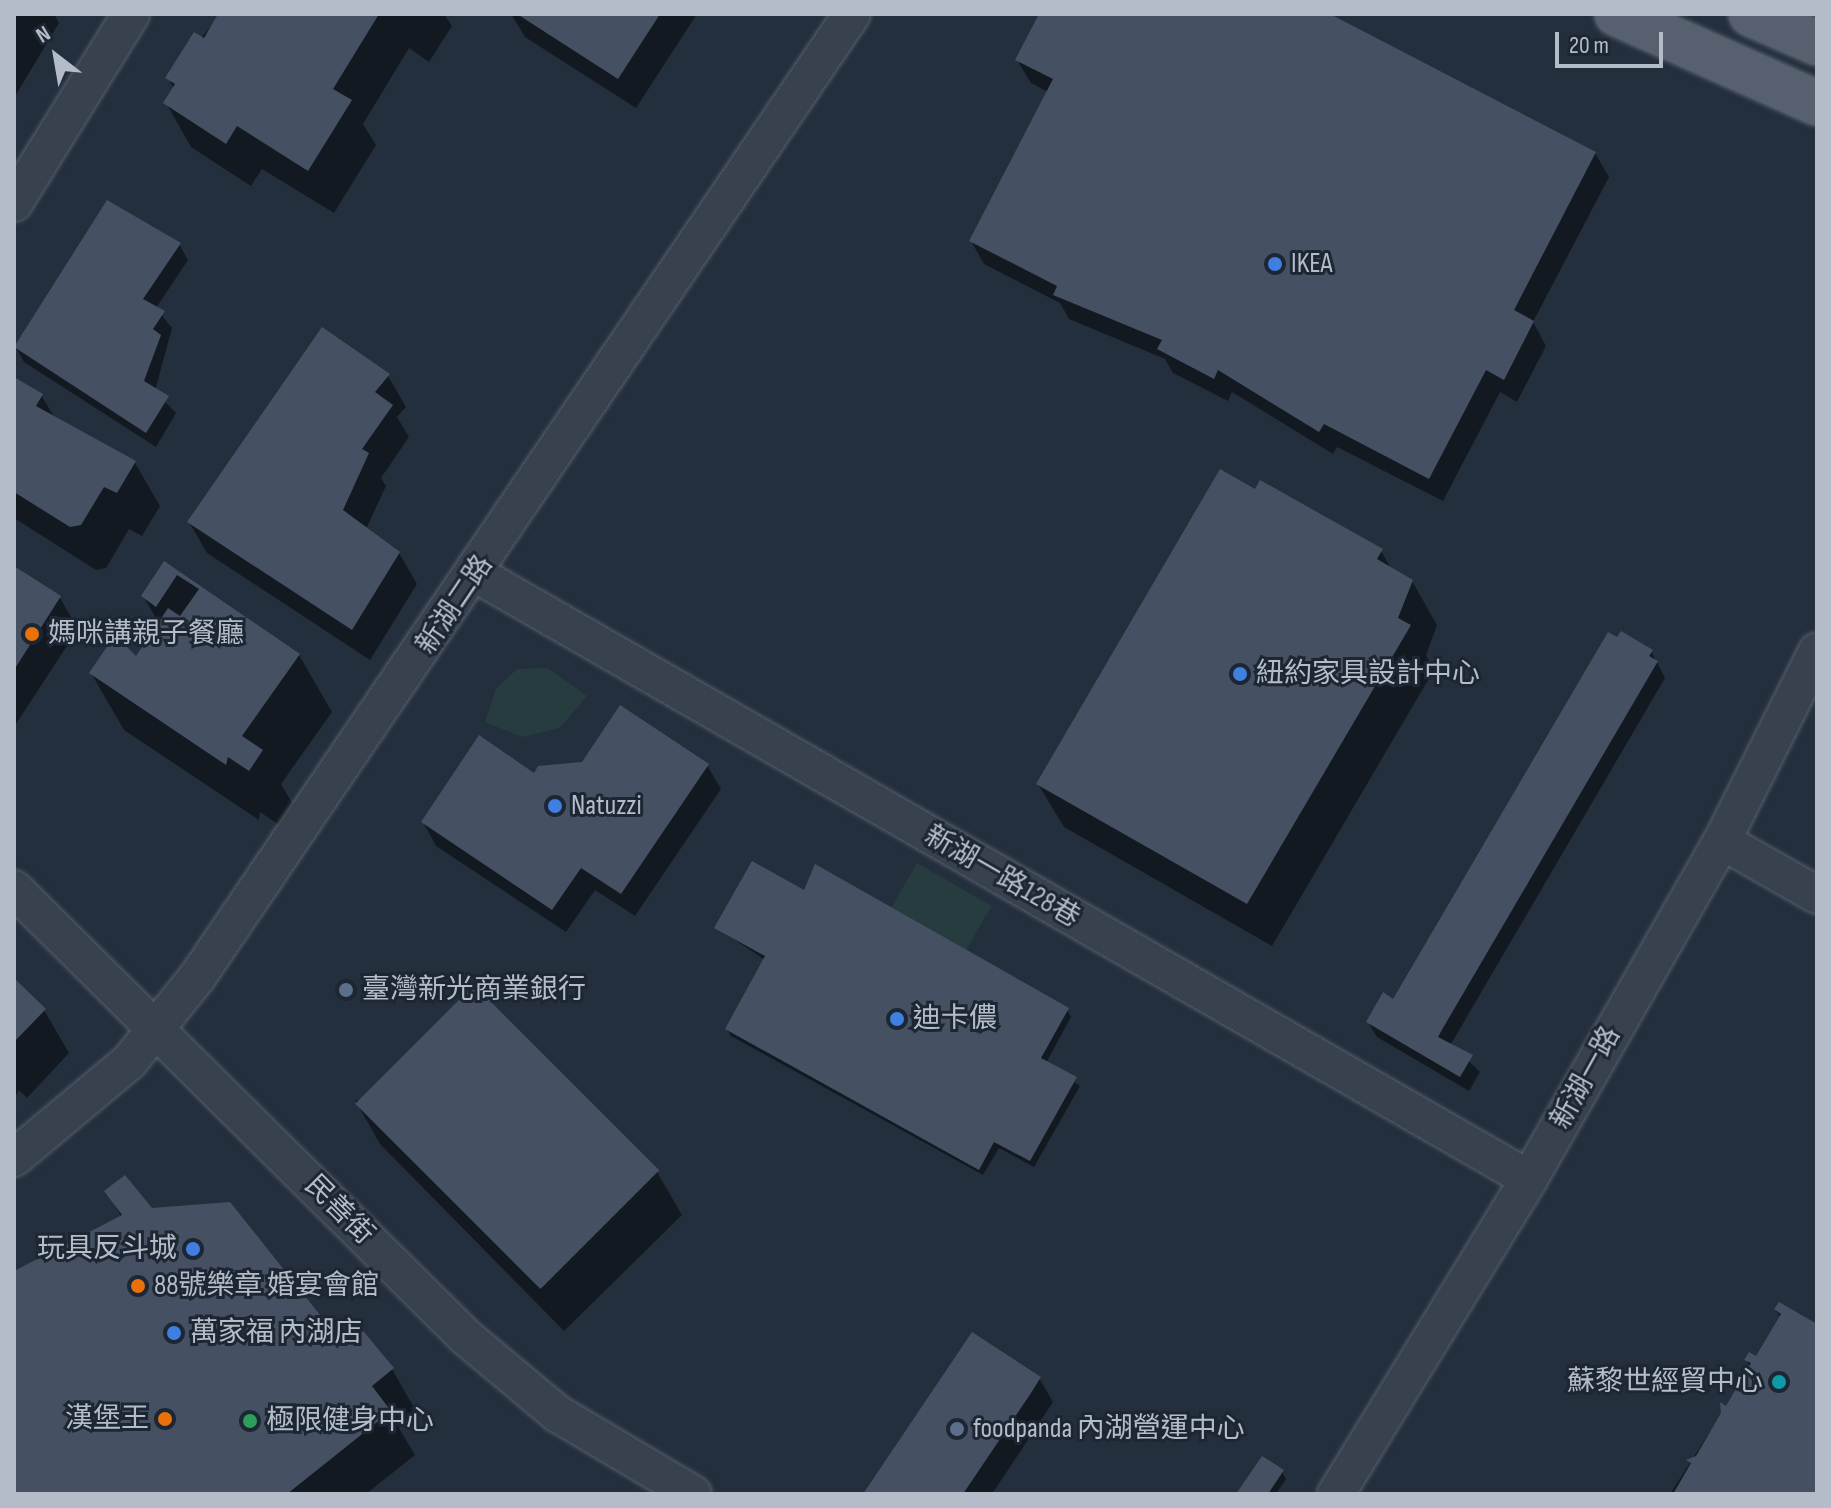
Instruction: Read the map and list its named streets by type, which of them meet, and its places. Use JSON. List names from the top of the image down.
{
  "streets": {
    "street": [
      "新湖二路",
      "新湖一路128巷",
      "新湖一路",
      "民善街"
    ]
  },
  "crossings": [
    ["新湖二路", "新湖一路128巷"],
    ["新湖二路", "民善街"],
    ["新湖一路128巷", "新湖一路"]
  ],
  "places": [
    "IKEA",
    "媽咪講親子餐廳",
    "紐約家具設計中心",
    "Natuzzi",
    "臺灣新光商業銀行",
    "迪卡儂",
    "玩具反斗城",
    "88號樂章 婚宴會館",
    "萬家福 內湖店",
    "蘇黎世經貿中心",
    "漢堡王",
    "極限健身中心",
    "foodpanda 內湖營運中心"
  ],
  "scale_bar": "20 m",
  "north": "top left"
}
